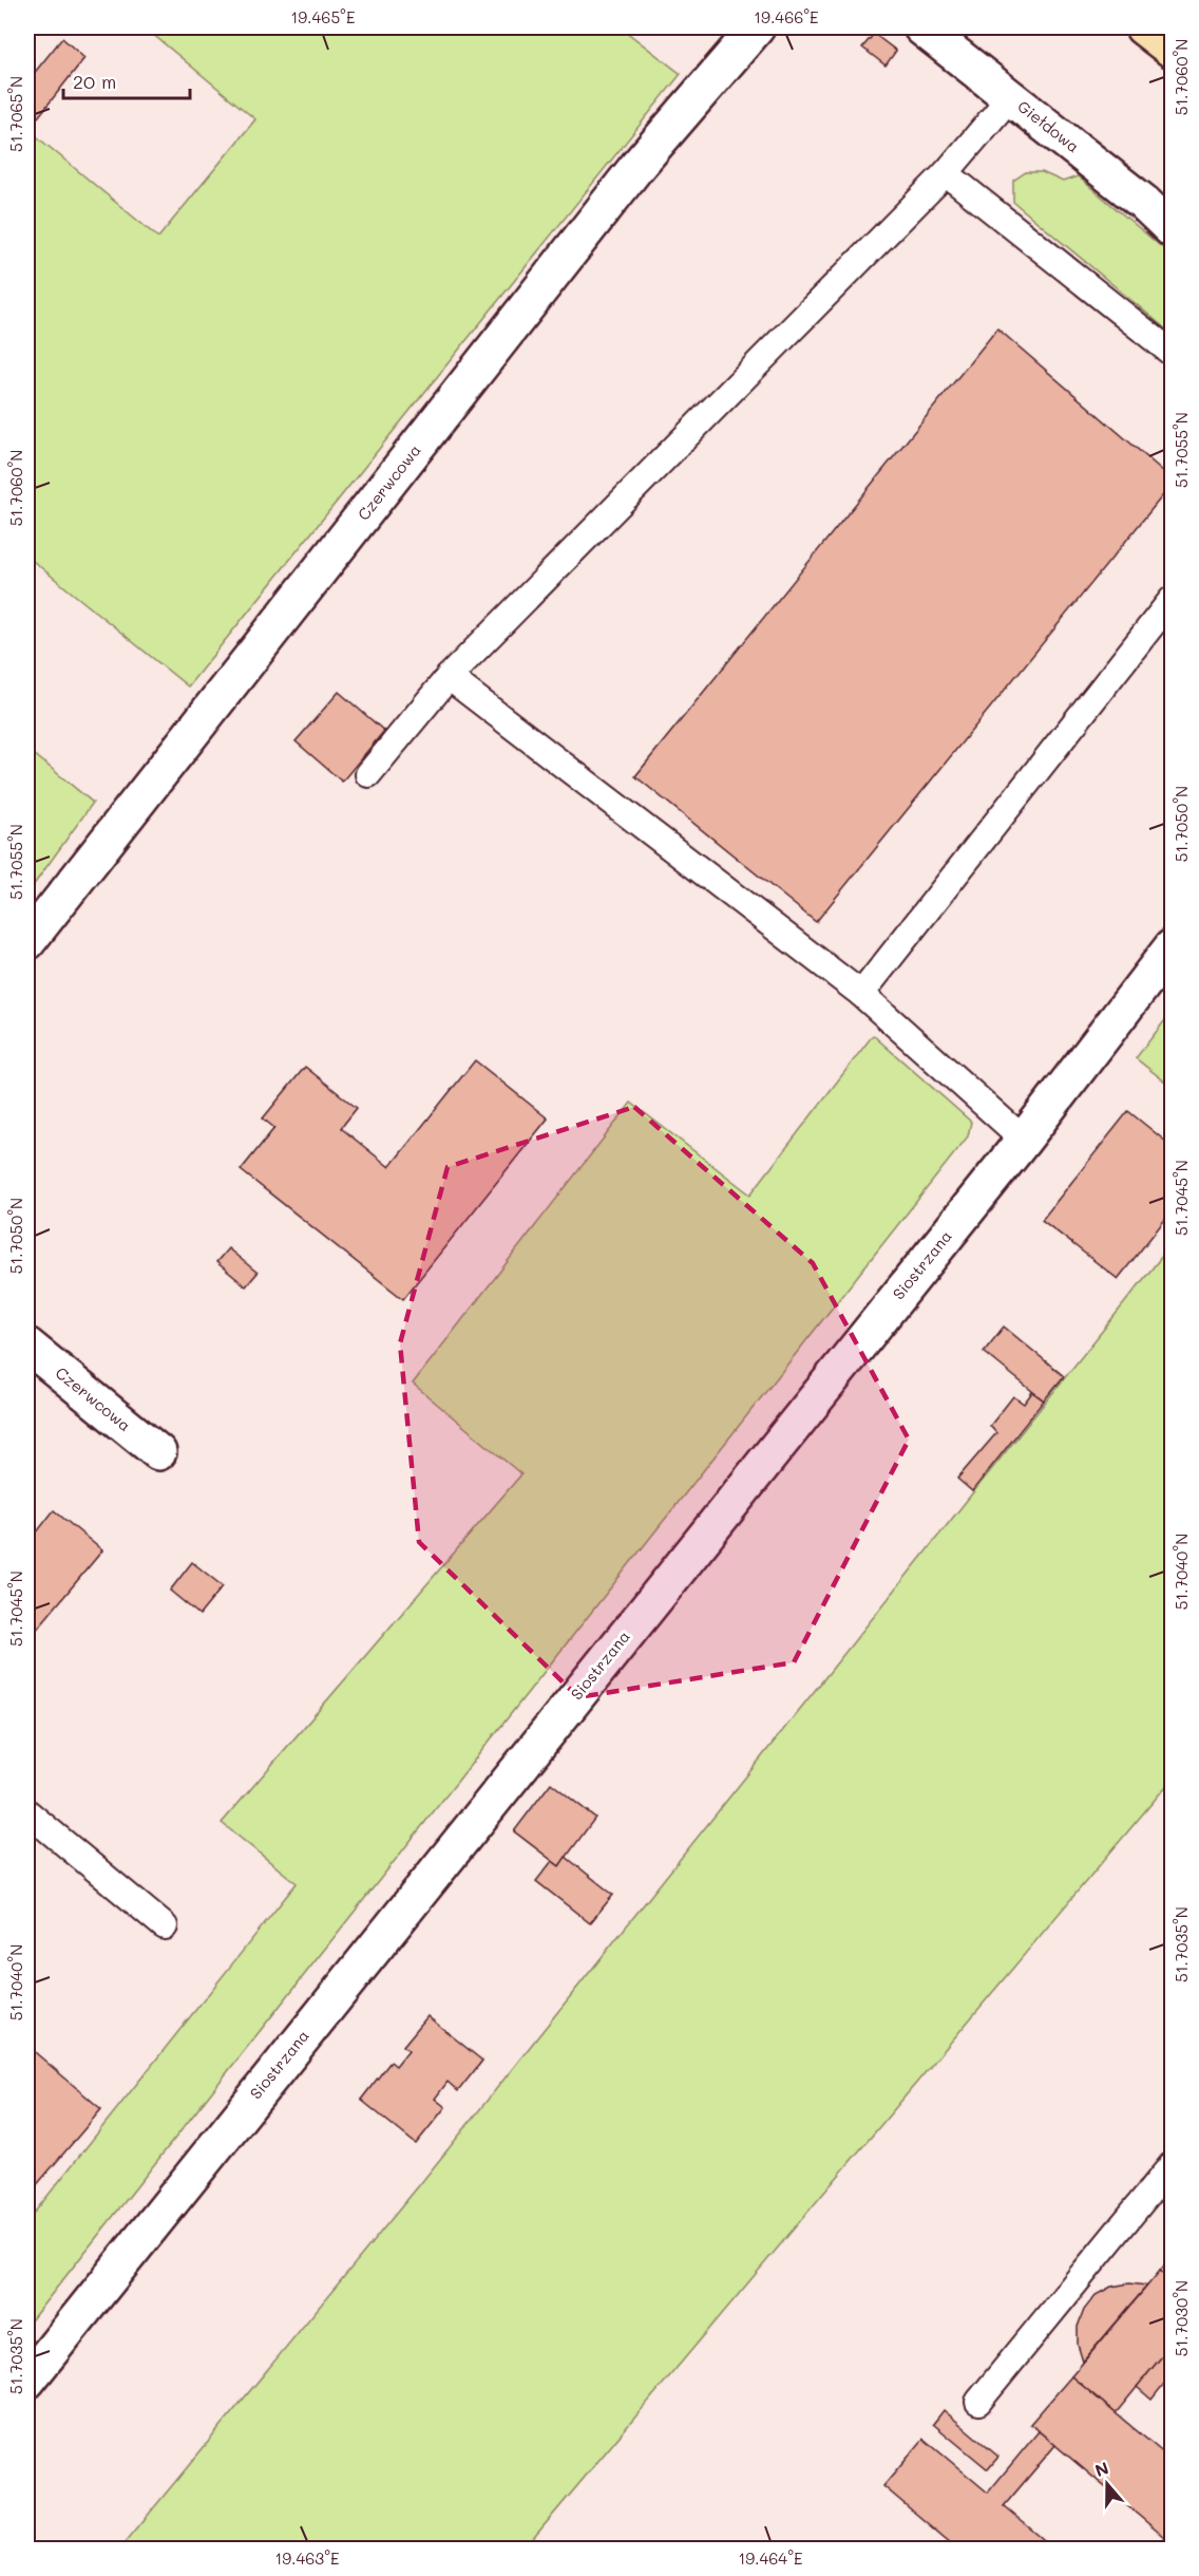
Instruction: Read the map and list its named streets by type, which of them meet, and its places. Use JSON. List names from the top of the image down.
{
  "streets": {
    "street": ["Giełdowa", "Czerwcowa", "Siostrzana"]
  },
  "scale_bar": "20 m",
  "north": "top",
  "coordinates": [
    "19.465°E",
    "19.466°E",
    "51.7060°N",
    "51.7065°N",
    "51.7055°N",
    "51.7050°N",
    "51.7045°N",
    "51.7040°N",
    "51.7035°N",
    "51.7030°N",
    "19.463°E",
    "19.464°E"
  ]
}
